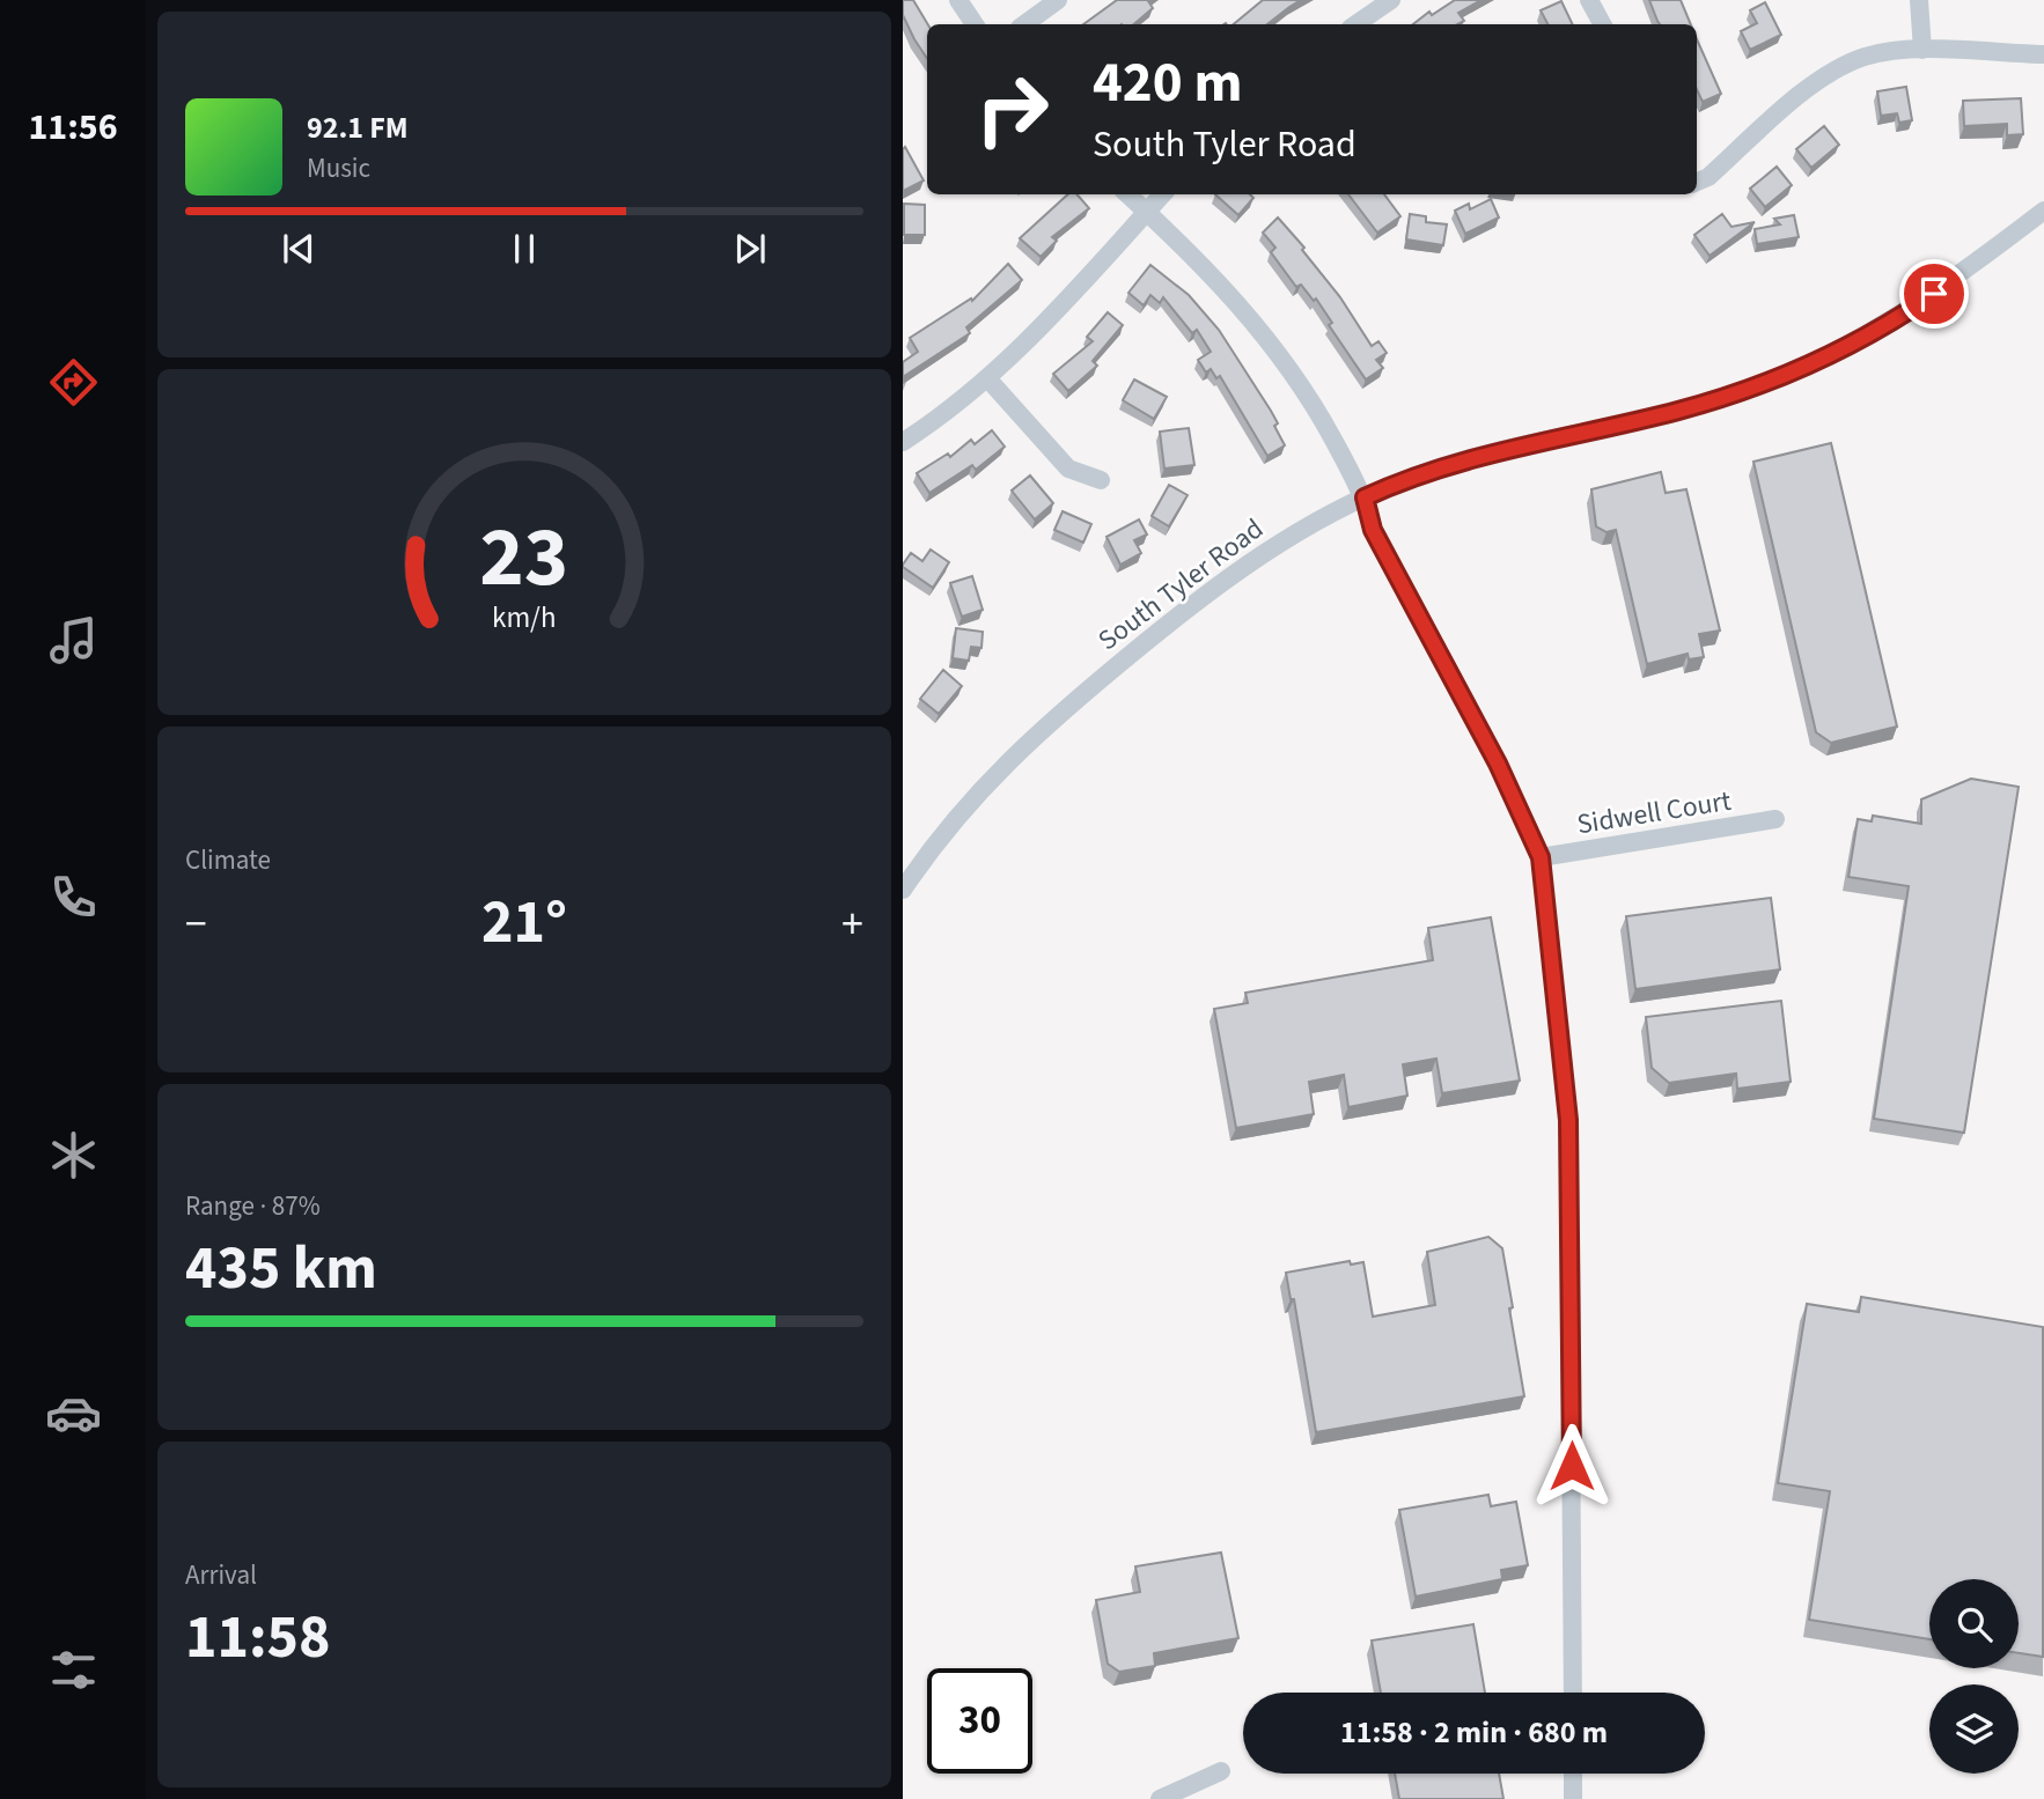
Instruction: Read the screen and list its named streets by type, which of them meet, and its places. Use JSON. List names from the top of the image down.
{
  "streets": {
    "street": ["South Tyler Road", "Sidwell Court"]
  },
  "page": {
    "tabs": "11:56",
    "turn": ["420 m", "South Tyler Road"],
    "song": ["92.1 FM", "Music"],
    "tile": [
      "Climate",
      ["Range · 87%", "435 km"],
      ["Arrival", "11:58"]
    ],
    "heat": ["−", "21°", "+"],
    "limit": "30",
    "trip": "11:58 · 2 min · 680 m",
    "gauge": ["23", "km/h"]
  }
}
